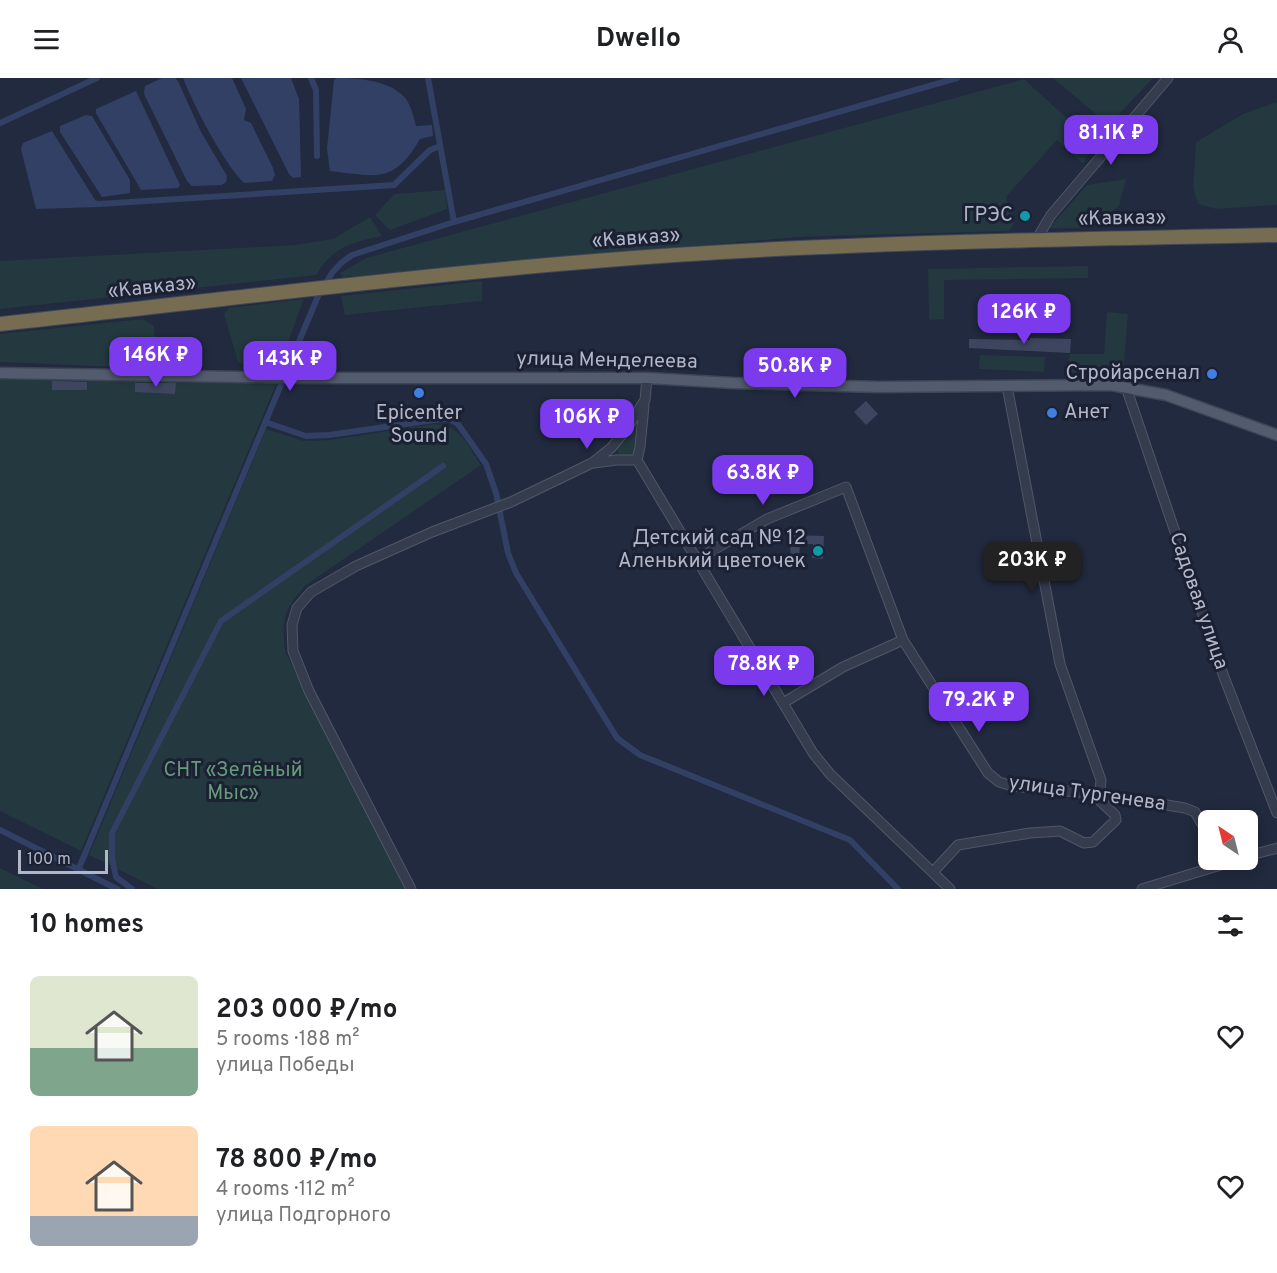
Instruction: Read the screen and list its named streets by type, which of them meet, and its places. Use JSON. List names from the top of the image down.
{
  "streets": {
    "highway": ["«Кавказ»"],
    "main road": ["улица Менделеева"],
    "street": ["Садовая улица", "улица Тургенева"]
  },
  "crossings": [
    ["улица Менделеева", "Садовая улица"]
  ],
  "parks": ["СНТ «Зелёный Мыс»"],
  "places": [
    "ГРЭС",
    "Стройарсенал",
    "Epicenter Sound",
    "Анет",
    "Детский сад № 12 Аленький цветочек"
  ],
  "scale_bar": "100 m",
  "north": "top left",
  "page": {
    "header": "Dwello",
    "price": [
      "81.1K ₽",
      "126K ₽",
      "146K ₽",
      "143K ₽",
      "50.8K ₽",
      "106K ₽",
      "63.8K ₽",
      "203K ₽",
      "78.8K ₽",
      "79.2K ₽"
    ],
    "scale": "100 m",
    "heading": "10 homes",
    "list": [
      {
        "name": "203 000 ₽/mo",
        "note": "5 rooms · 188 m² · улица Победы"
      },
      {
        "name": "78 800 ₽/mo",
        "note": "4 rooms · 112 m² · улица Подгорного"
      }
    ]
  }
}
